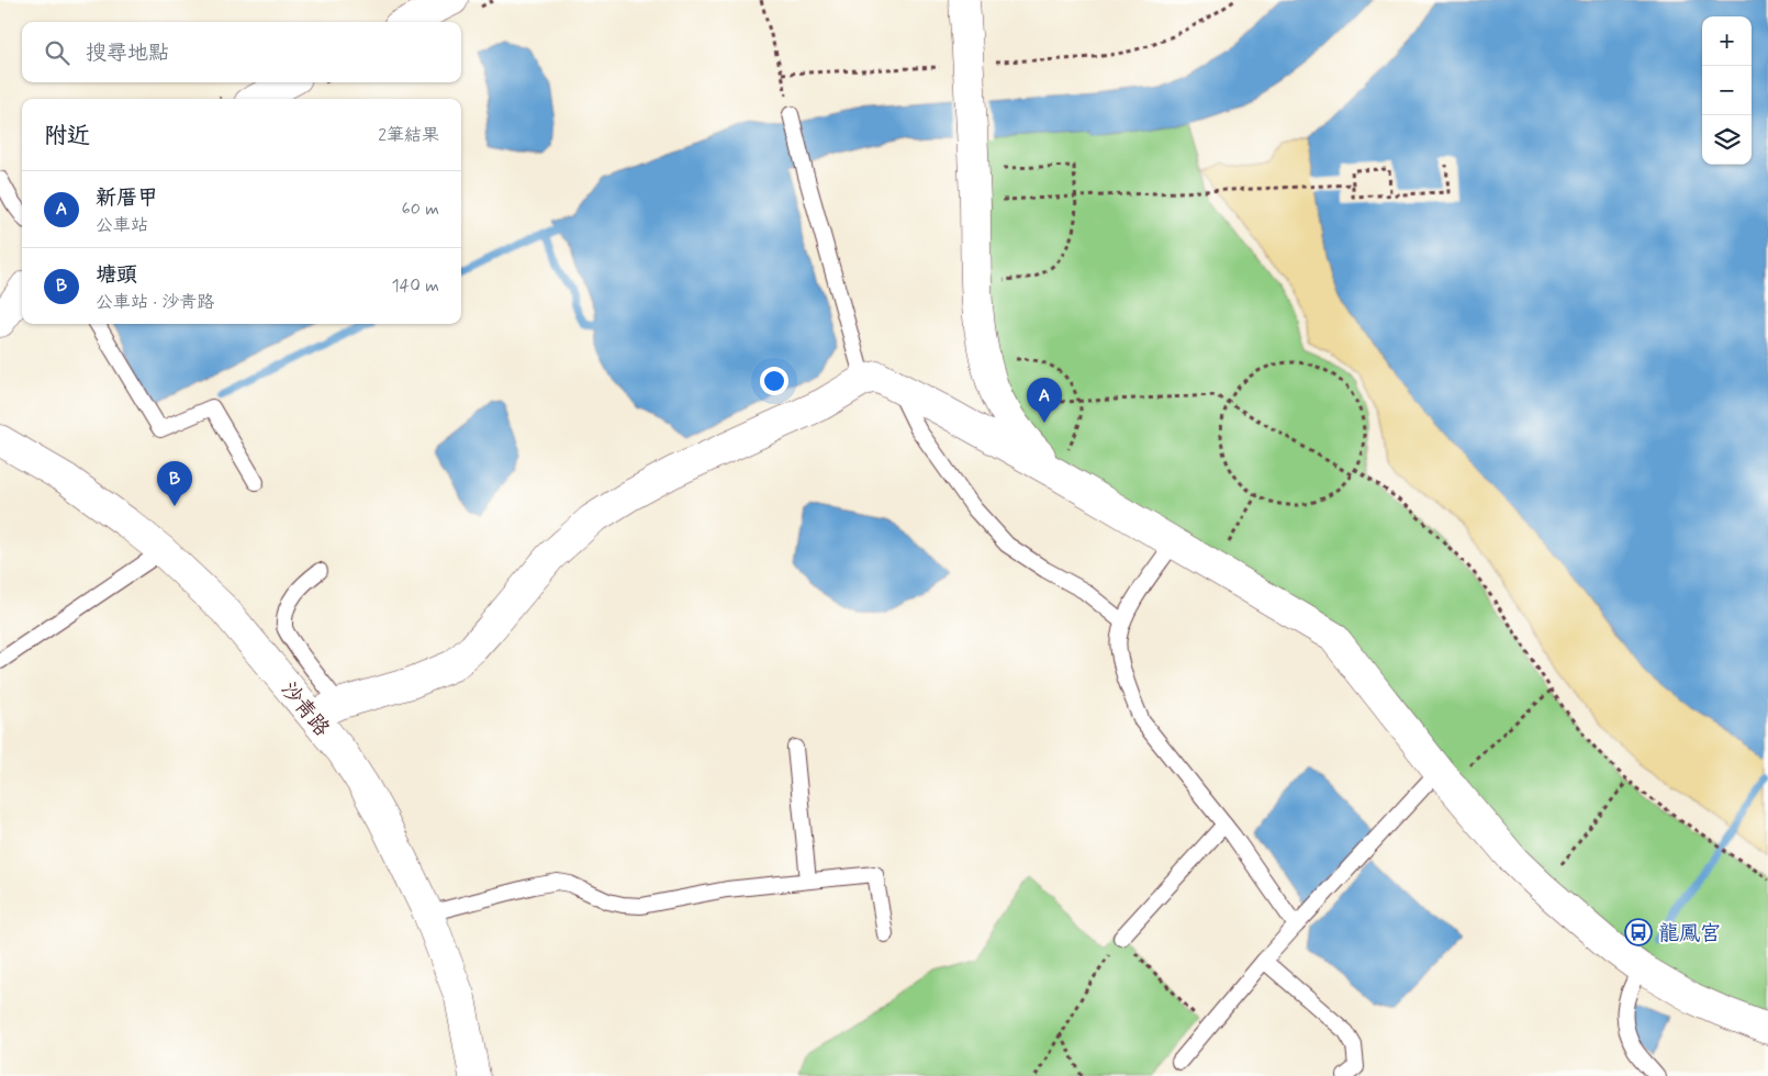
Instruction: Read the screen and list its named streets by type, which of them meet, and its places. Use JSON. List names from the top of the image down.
{
  "streets": {
    "street": ["沙青路"]
  },
  "places": {
    "bus stop": ["龍鳳宮"]
  },
  "page": {
    "map_buttons": ["+", "−"],
    "search": "搜尋地點",
    "heading": ["附近", "2筆結果"],
    "list": [
      {
        "mark": "A",
        "name": "新厝甲",
        "note": "公車站",
        "value": "60 m"
      },
      {
        "mark": "B",
        "name": "塘頭",
        "note": "公車站 · 沙青路",
        "value": "140 m"
      }
    ],
    "pins": ["A", "B"]
  }
}
